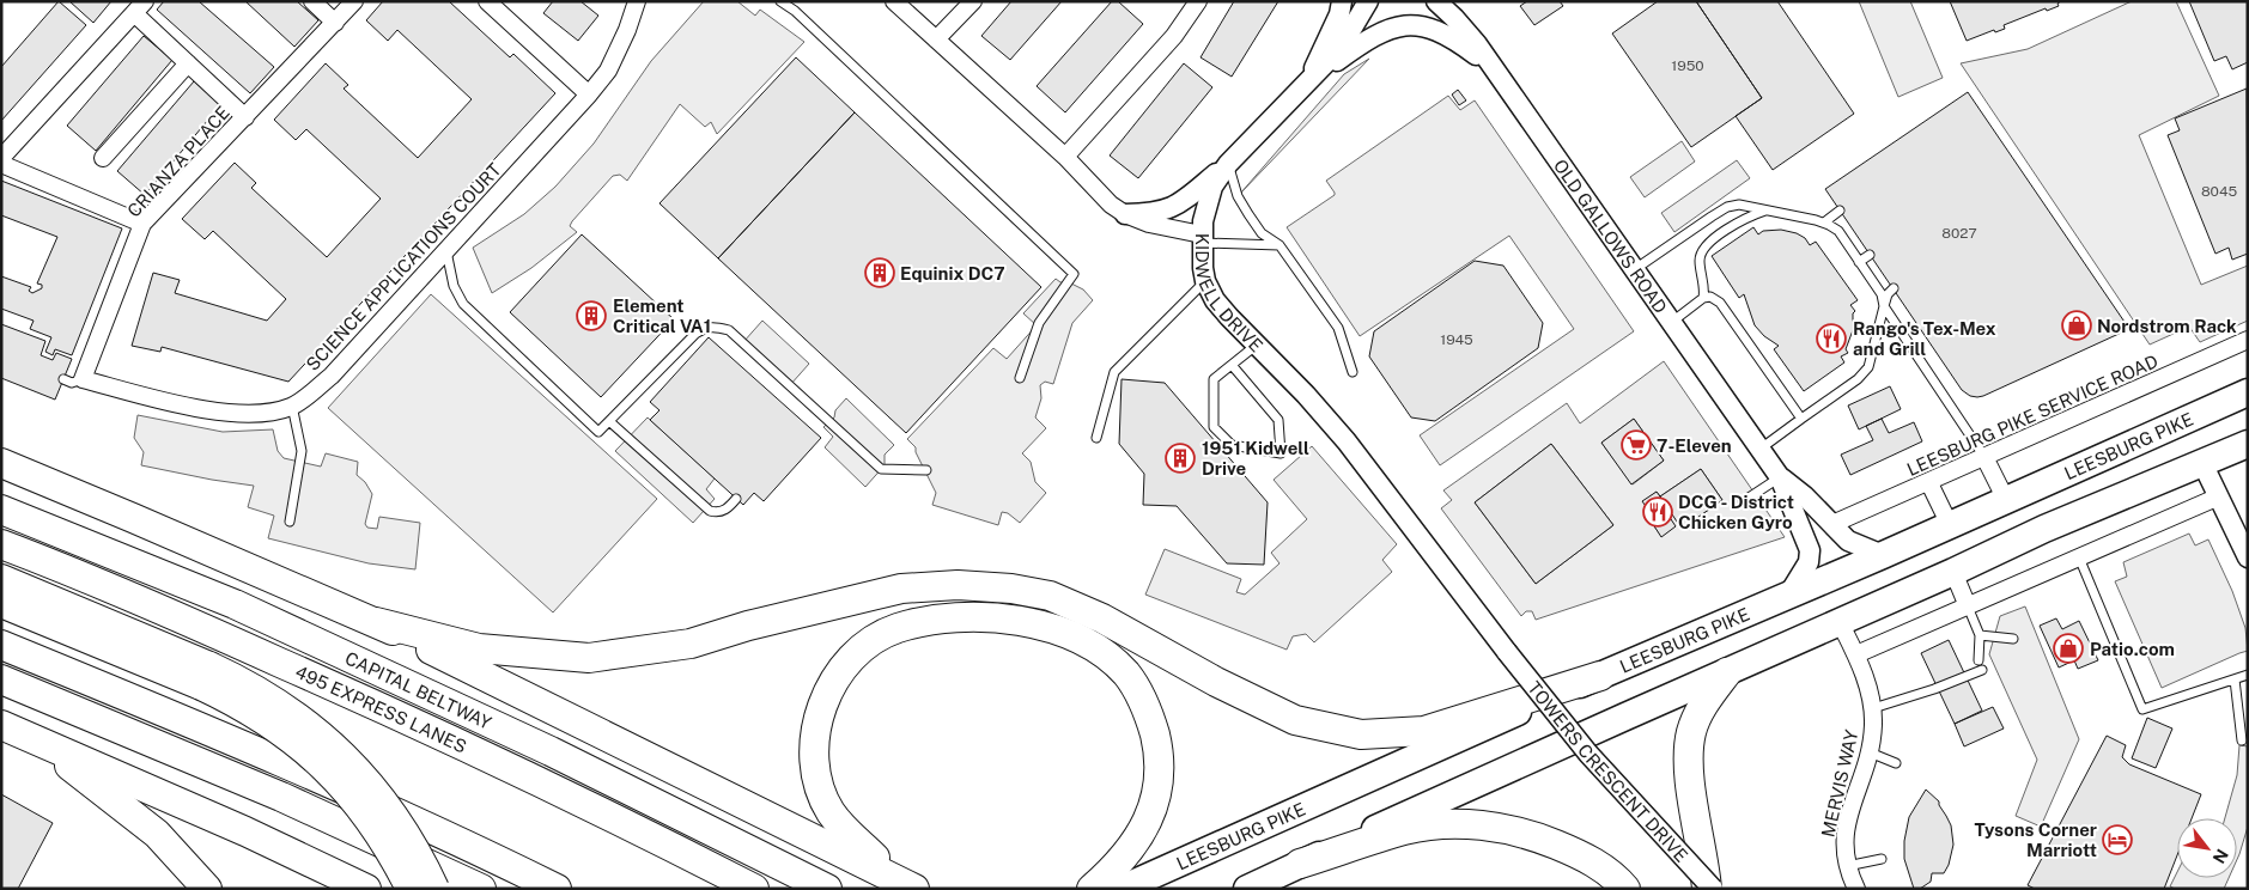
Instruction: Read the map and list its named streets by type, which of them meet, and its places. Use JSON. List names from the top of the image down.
{
  "streets": {
    "highway": ["LEESBURG PIKE", "CAPITAL BELTWAY", "495 EXPRESS LANES"],
    "street": [
      "CRIANZA PLACE",
      "OLD GALLOWS ROAD",
      "SCIENCE APPLICATIONS COURT",
      "KIDWELL DRIVE",
      "LEESBURG PIKE SERVICE ROAD",
      "TOWERS CRESCENT DRIVE",
      "MERVIS WAY"
    ]
  },
  "crossings": [
    ["CRIANZA PLACE", "SCIENCE APPLICATIONS COURT"],
    ["OLD GALLOWS ROAD", "LEESBURG PIKE SERVICE ROAD"],
    ["OLD GALLOWS ROAD", "LEESBURG PIKE"],
    ["KIDWELL DRIVE", "TOWERS CRESCENT DRIVE"]
  ],
  "places": {
    "building": ["Equinix DC7", "Element Critical VA1", "1951 Kidwell Drive"],
    "shop": ["Nordstrom Rack", "Patio.com"],
    "restaurant": ["Rango's Tex-Mex and Grill", "DCG - District Chicken Gyro"],
    "supermarket": ["7-Eleven"],
    "hotel": ["Tysons Corner Marriott"]
  },
  "house_numbers": [
    "1950",
    "8045",
    "8027",
    "1945"
  ],
  "north": "bottom right"
}
